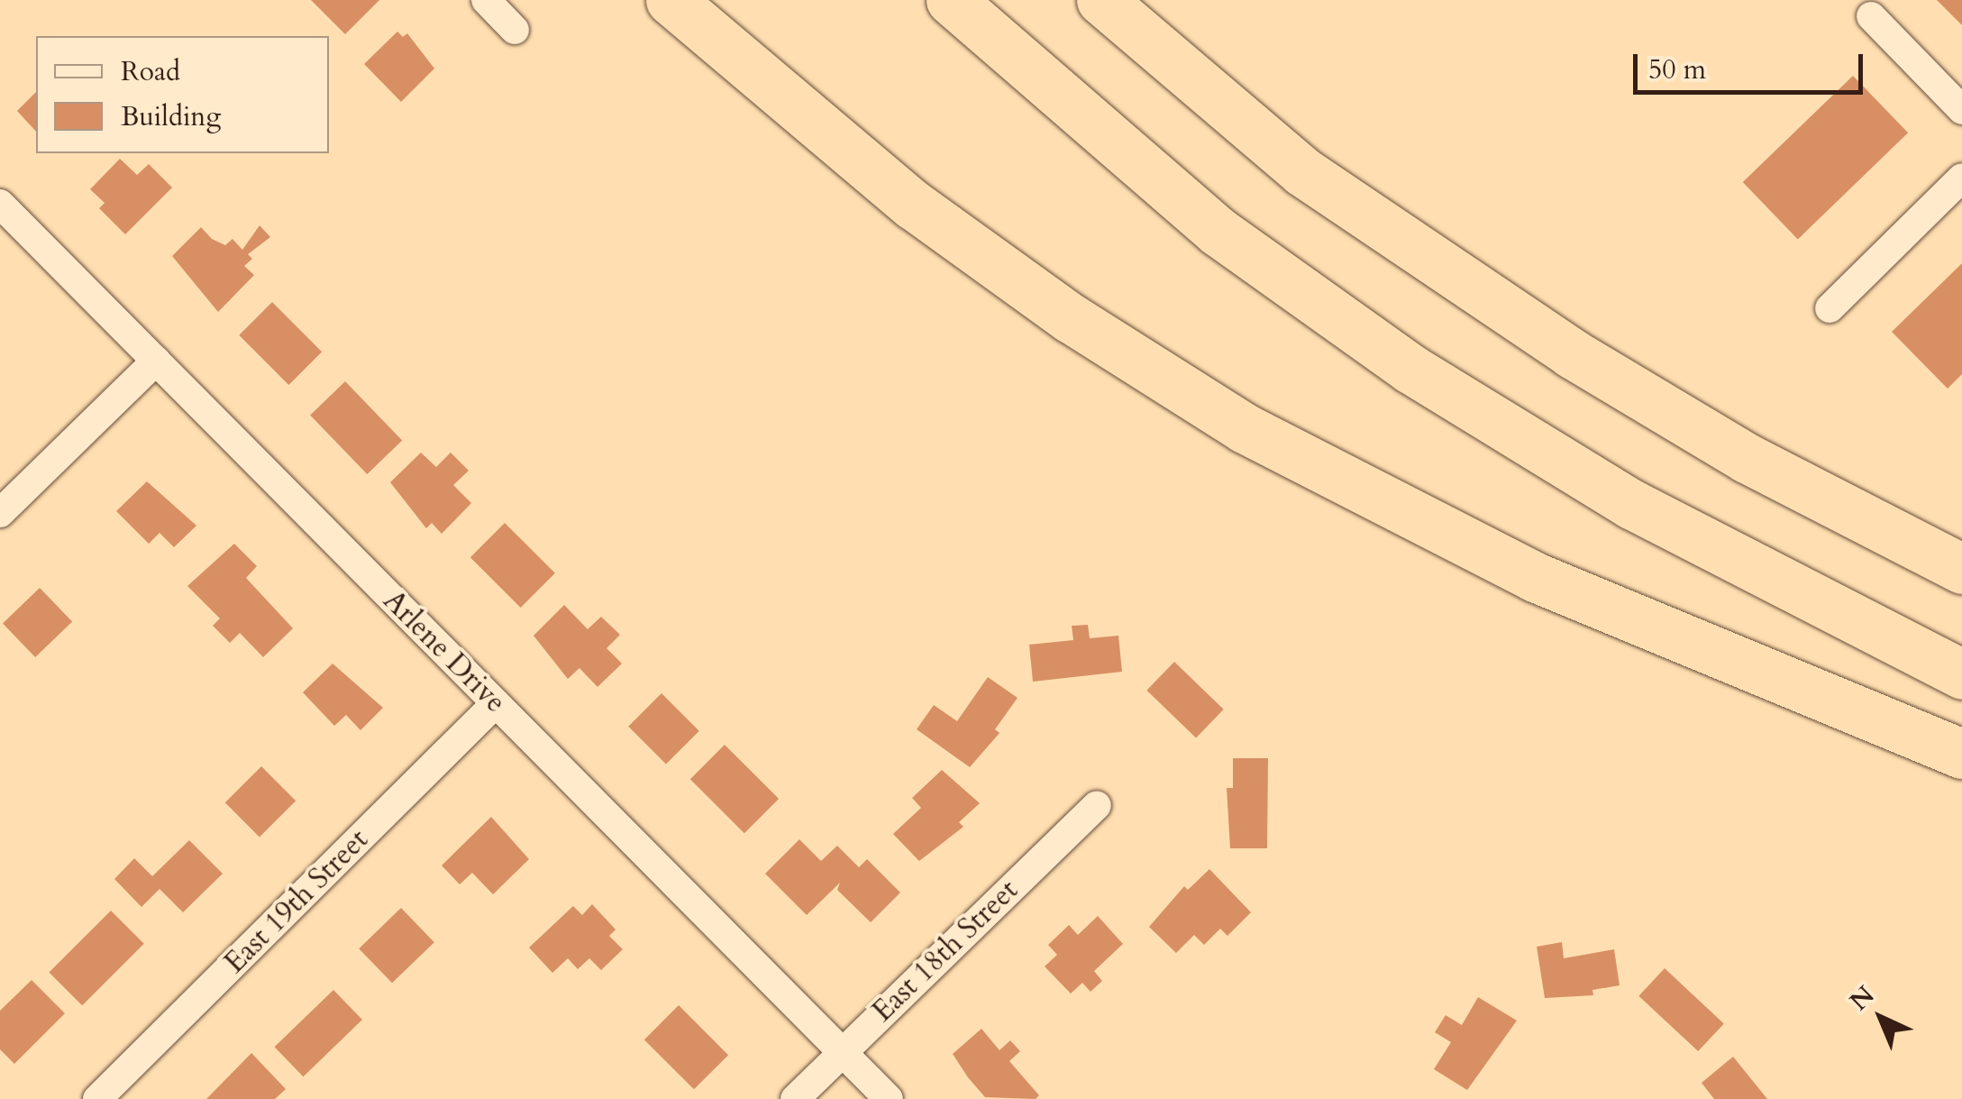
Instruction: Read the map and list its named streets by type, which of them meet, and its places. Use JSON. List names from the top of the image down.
{
  "streets": {
    "street": ["Arlene Drive", "East 19th Street", "East 18th Street"]
  },
  "crossings": [
    ["Arlene Drive", "East 19th Street"],
    ["Arlene Drive", "East 18th Street"]
  ],
  "legend": ["Road", "Building"],
  "scale_bar": "50 m",
  "north": "top left"
}
